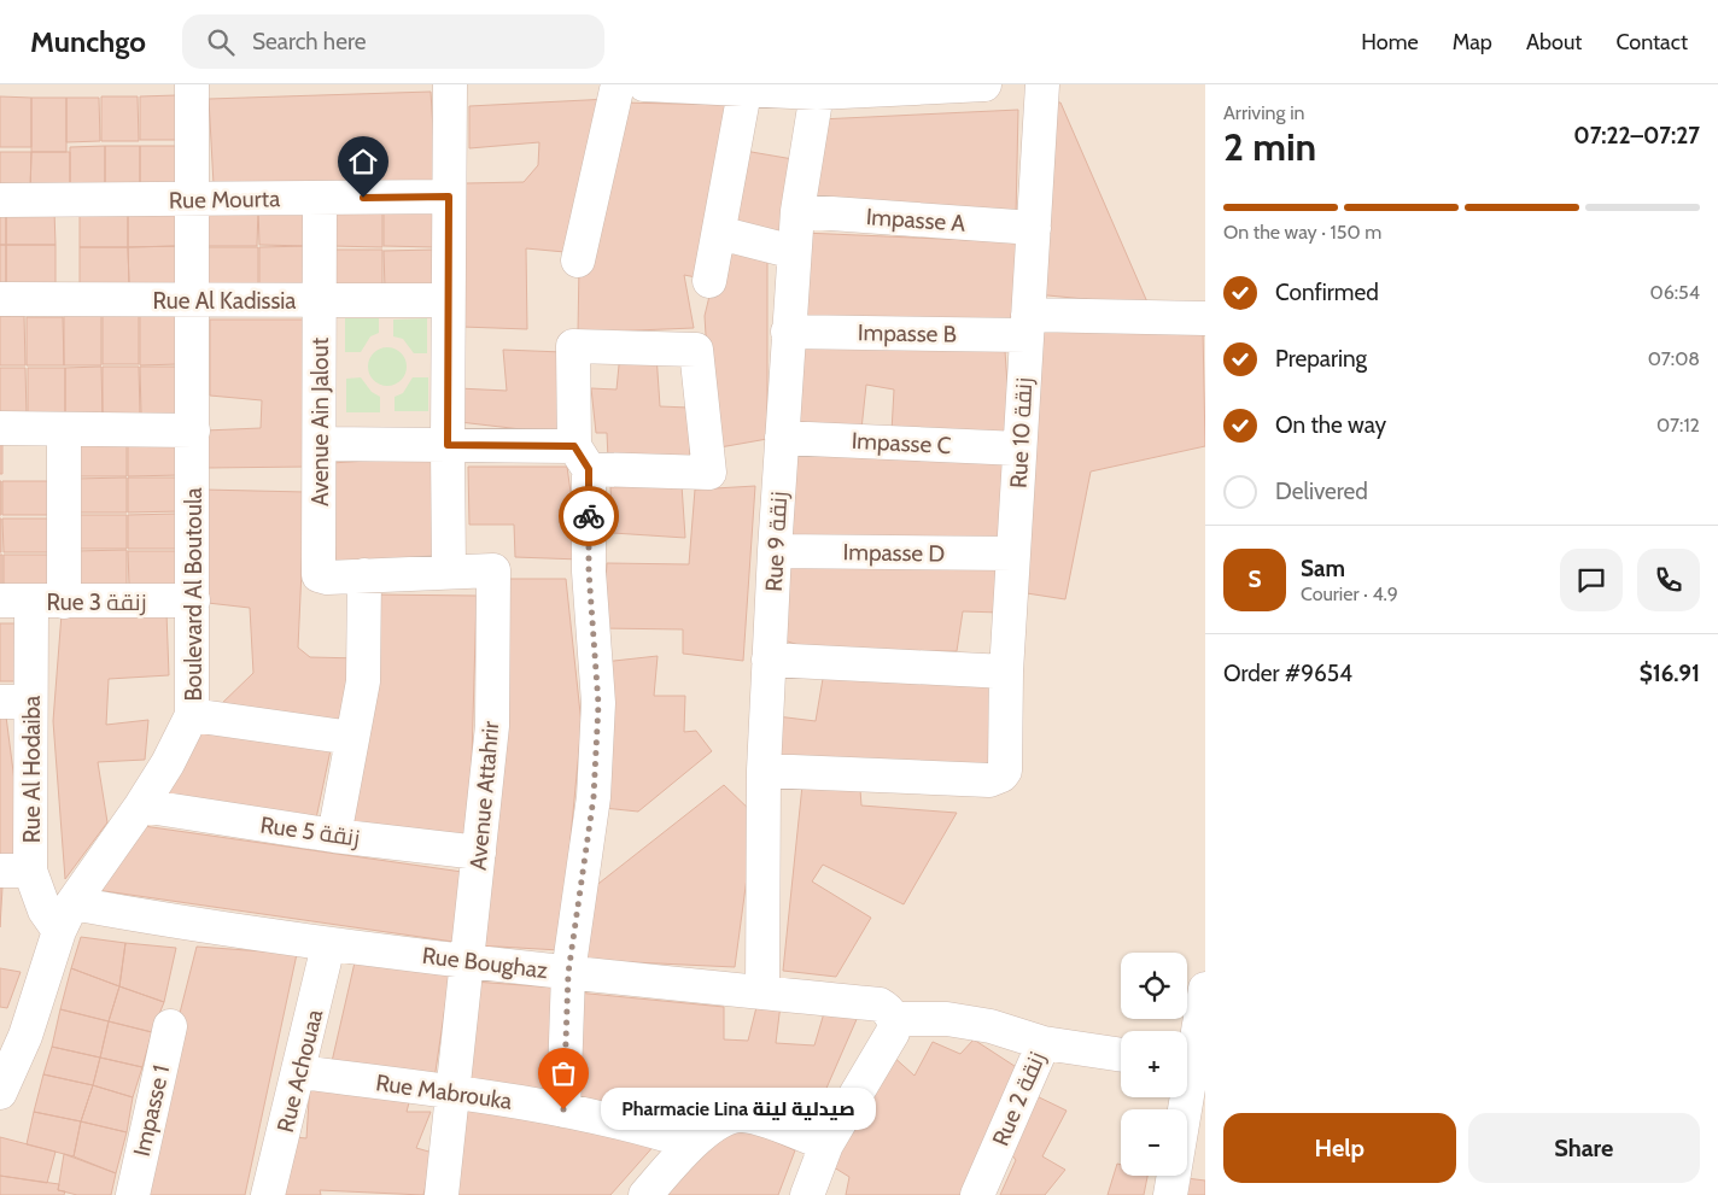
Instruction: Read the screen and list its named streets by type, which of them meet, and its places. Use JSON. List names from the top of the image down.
{
  "streets": {
    "street": [
      "Rue Mourta",
      "Impasse A",
      "Rue Al Kadissia",
      "Impasse B",
      "Avenue Ain Jalout",
      "Rue 10 زنقة",
      "Impasse C",
      "Rue 9 زنقة",
      "Impasse D",
      "Boulevard Al Boutoula",
      "Rue 3 زنقة",
      "Rue Al Hodaiba",
      "Avenue Attahrir",
      "Rue 5 زنقة",
      "Rue Boughaz",
      "Rue Achouaa",
      "Rue Mabrouka",
      "Rue 2 زنقة",
      "Impasse 1"
    ]
  },
  "crossings": [
    ["Rue Mourta", "Avenue Ain Jalout"],
    ["Rue Mourta", "Boulevard Al Boutoula"],
    ["Impasse A", "Rue 10 زنقة"],
    ["Impasse A", "Rue 9 زنقة"],
    ["Rue Al Kadissia", "Avenue Ain Jalout"],
    ["Rue Al Kadissia", "Boulevard Al Boutoula"],
    ["Impasse B", "Rue 10 زنقة"],
    ["Impasse B", "Rue 9 زنقة"],
    ["Avenue Ain Jalout", "Avenue Attahrir"],
    ["Rue 10 زنقة", "Impasse C"],
    ["Rue 10 زنقة", "Rue 9 زنقة"],
    ["Rue 10 زنقة", "Impasse D"],
    ["Impasse C", "Rue 9 زنقة"],
    ["Rue 9 زنقة", "Impasse D"],
    ["Rue 9 زنقة", "Rue Boughaz"],
    ["Boulevard Al Boutoula", "Rue 3 زنقة"],
    ["Boulevard Al Boutoula", "Rue Al Hodaiba"],
    ["Boulevard Al Boutoula", "Rue 5 زنقة"],
    ["Boulevard Al Boutoula", "Rue Boughaz"],
    ["Rue 3 زنقة", "Rue Al Hodaiba"],
    ["Rue Al Hodaiba", "Rue Boughaz"],
    ["Avenue Attahrir", "Rue 5 زنقة"],
    ["Avenue Attahrir", "Rue Boughaz"],
    ["Avenue Attahrir", "Rue Mabrouka"],
    ["Rue Boughaz", "Rue Achouaa"],
    ["Rue Boughaz", "Rue 2 زنقة"],
    ["Rue Achouaa", "Rue Mabrouka"]
  ],
  "places": ["Pharmacie Lina صيدلية لينة"],
  "page": {
    "header": "Munchgo",
    "search": "Search here",
    "nav": [
      "Home",
      "Map",
      "About",
      "Contact"
    ],
    "heading": ["2 min", "Arriving in", "07:22–07:27"],
    "panel": [
      "Sam",
      "Courier · 4.9",
      "Order #9654",
      "$16.91"
    ],
    "bar": "On the way · 150 m",
    "list": [
      ["Confirmed", "06:54"],
      ["Preparing", "07:08"],
      ["On the way", "07:12"],
      "Delivered"
    ],
    "round": "S",
    "map_buttons": ["+", "−"],
    "bubble": "Pharmacie Lina صيدلية لينة",
    "buttons": ["Help", "Share"]
  }
}
